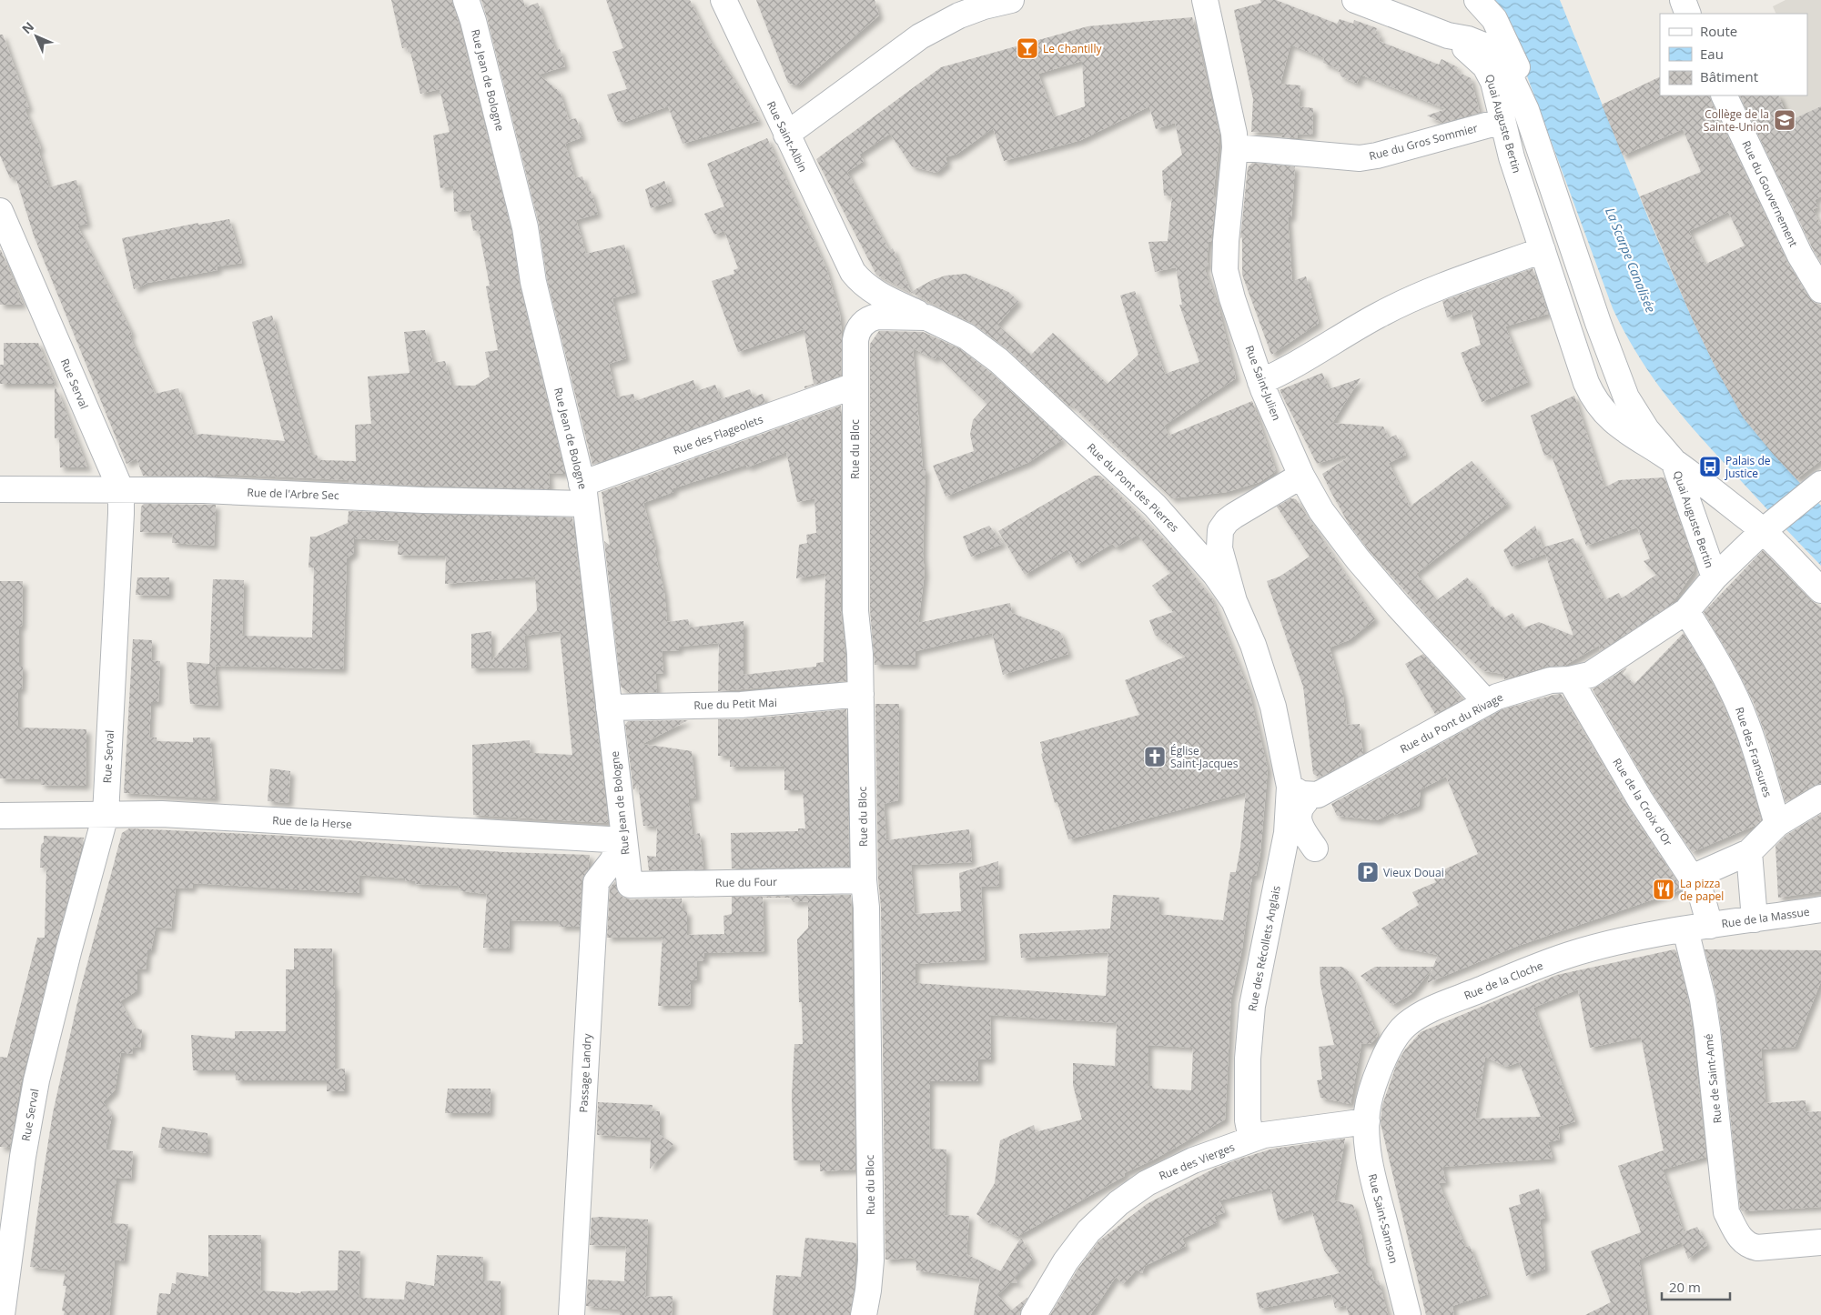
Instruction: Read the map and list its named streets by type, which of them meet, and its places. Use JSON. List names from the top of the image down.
{
  "streets": {
    "street": [
      "Rue Jean de Bologne",
      "Quai Auguste Bertin",
      "Rue Saint-Albin",
      "Rue du Gros Sommier",
      "Rue du Gouvernement",
      "Rue Saint-Julien",
      "Rue Serval",
      "Rue des Flageolets",
      "Rue du Bloc",
      "Rue du Pont des Pierres",
      "Rue de l'Arbre Sec",
      "Rue du Petit Mai",
      "Rue du Pont du Rivage",
      "Rue des Fransures",
      "Rue de la Croix d'Or",
      "Rue de la Herse",
      "Rue du Four",
      "Rue de la Massue",
      "Rue des Récollets Anglais",
      "Rue de la Cloche",
      "Passage Landry",
      "Rue de Saint-Amé",
      "Rue des Vierges",
      "Rue Saint-Samson"
    ]
  },
  "crossings": [
    ["Rue Jean de Bologne", "Rue des Flageolets"],
    ["Rue Jean de Bologne", "Rue de l'Arbre Sec"],
    ["Rue Jean de Bologne", "Rue du Petit Mai"],
    ["Rue Jean de Bologne", "Rue de la Herse"],
    ["Rue Jean de Bologne", "Rue du Four"],
    ["Rue Jean de Bologne", "Passage Landry"],
    ["Quai Auguste Bertin", "Rue du Gros Sommier"],
    ["Quai Auguste Bertin", "Rue du Pont du Rivage"],
    ["Rue Saint-Albin", "Rue du Pont des Pierres"],
    ["Rue du Gros Sommier", "Rue Saint-Julien"],
    ["Rue Saint-Julien", "Rue du Pont du Rivage"],
    ["Rue Serval", "Rue de l'Arbre Sec"],
    ["Rue Serval", "Rue de la Herse"],
    ["Rue des Flageolets", "Rue du Bloc"],
    ["Rue des Flageolets", "Rue de l'Arbre Sec"],
    ["Rue du Bloc", "Rue du Pont des Pierres"],
    ["Rue du Bloc", "Rue du Petit Mai"],
    ["Rue du Bloc", "Rue du Four"],
    ["Rue du Pont des Pierres", "Rue des Récollets Anglais"],
    ["Rue du Pont du Rivage", "Rue des Fransures"],
    ["Rue du Pont du Rivage", "Rue de la Croix d'Or"],
    ["Rue de la Croix d'Or", "Rue de la Massue"],
    ["Rue de la Croix d'Or", "Rue de la Cloche"],
    ["Rue de la Croix d'Or", "Rue de Saint-Amé"],
    ["Rue de la Herse", "Passage Landry"],
    ["Rue de la Massue", "Rue de la Cloche"],
    ["Rue de la Massue", "Rue de Saint-Amé"],
    ["Rue des Récollets Anglais", "Rue des Vierges"],
    ["Rue de la Cloche", "Rue de Saint-Amé"],
    ["Rue de la Cloche", "Rue des Vierges"],
    ["Rue de la Cloche", "Rue Saint-Samson"],
    ["Rue des Vierges", "Rue Saint-Samson"]
  ],
  "water": ["La Scarpe Canalisée"],
  "places": {
    "bar": ["Le Chantilly"],
    "school or university": ["Collège de la Sainte-Union"],
    "bus stop": ["Palais de Justice"],
    "church": ["Église Saint-Jacques"],
    "parking": ["Vieux Douai"],
    "restaurant": ["La pizza de papel"]
  },
  "legend": ["Route", "Eau", "Bâtiment"],
  "scale_bar": "20 m",
  "north": "top left"
}
